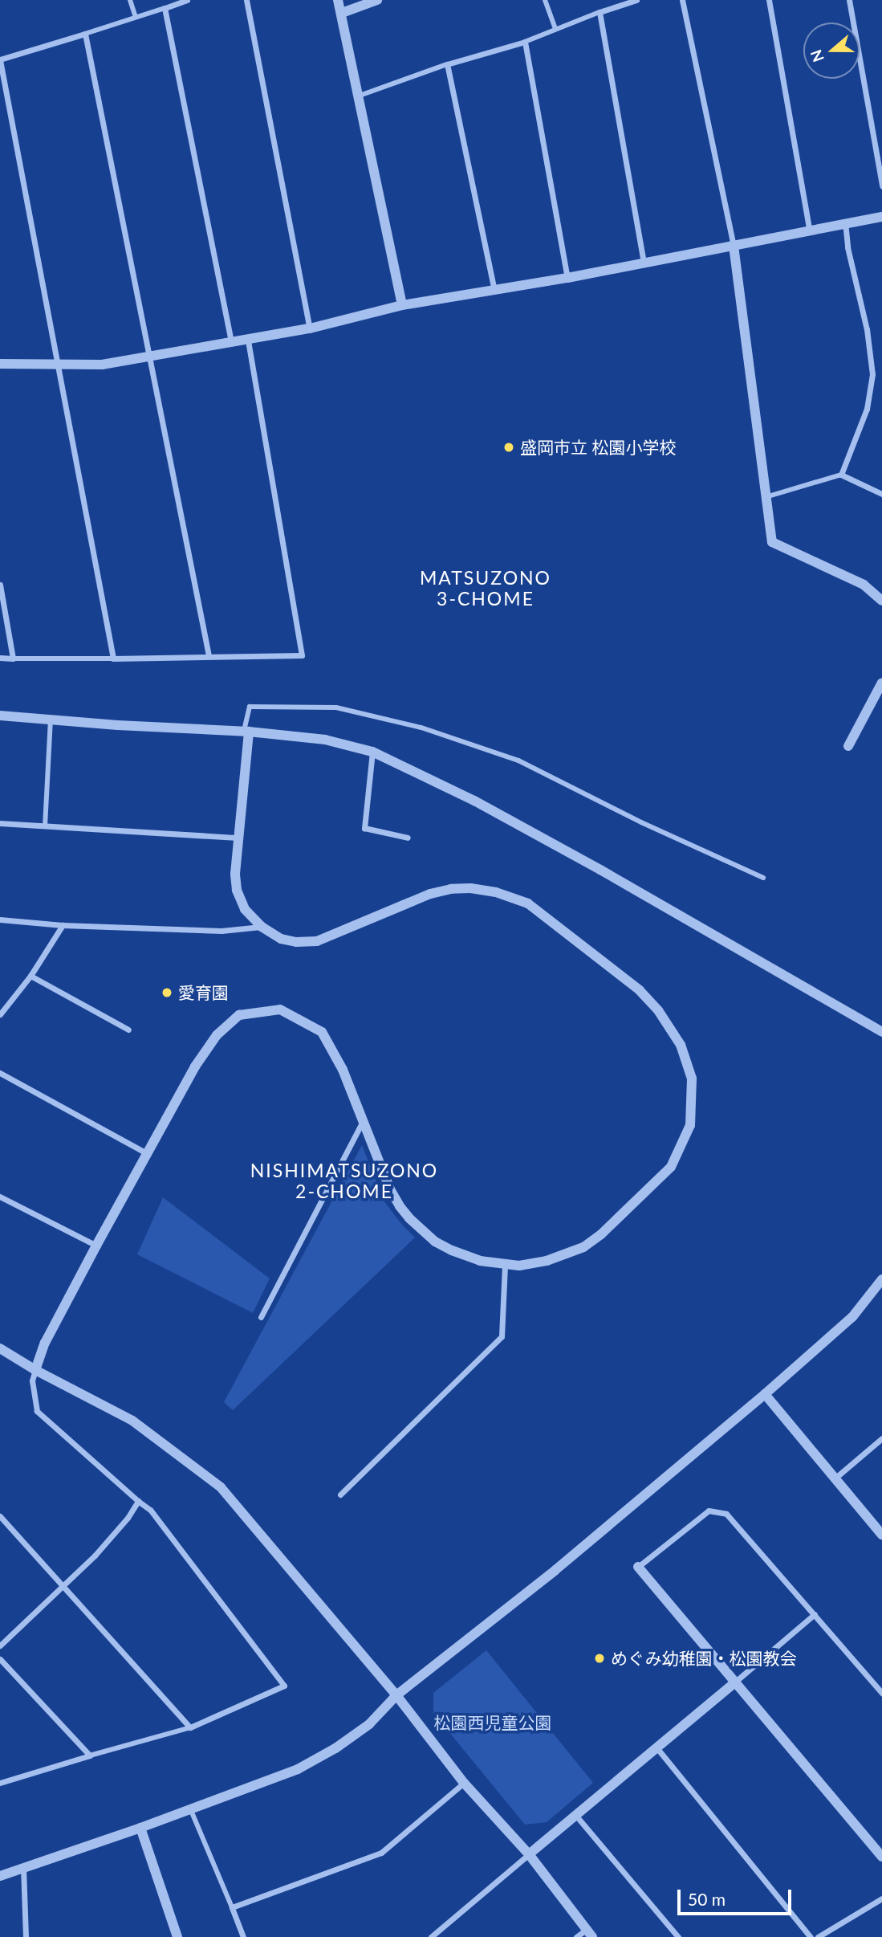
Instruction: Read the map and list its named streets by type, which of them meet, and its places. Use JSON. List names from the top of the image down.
{
  "districts": ["MATSUZONO 3-CHOME", "NISHIMATSUZONO 2-CHOME"],
  "parks": ["松園西児童公園"],
  "places": ["盛岡市立 松園小学校", "愛育園", "めぐみ幼稚園・松園教会"],
  "scale_bar": "50 m",
  "north": "left"
}
